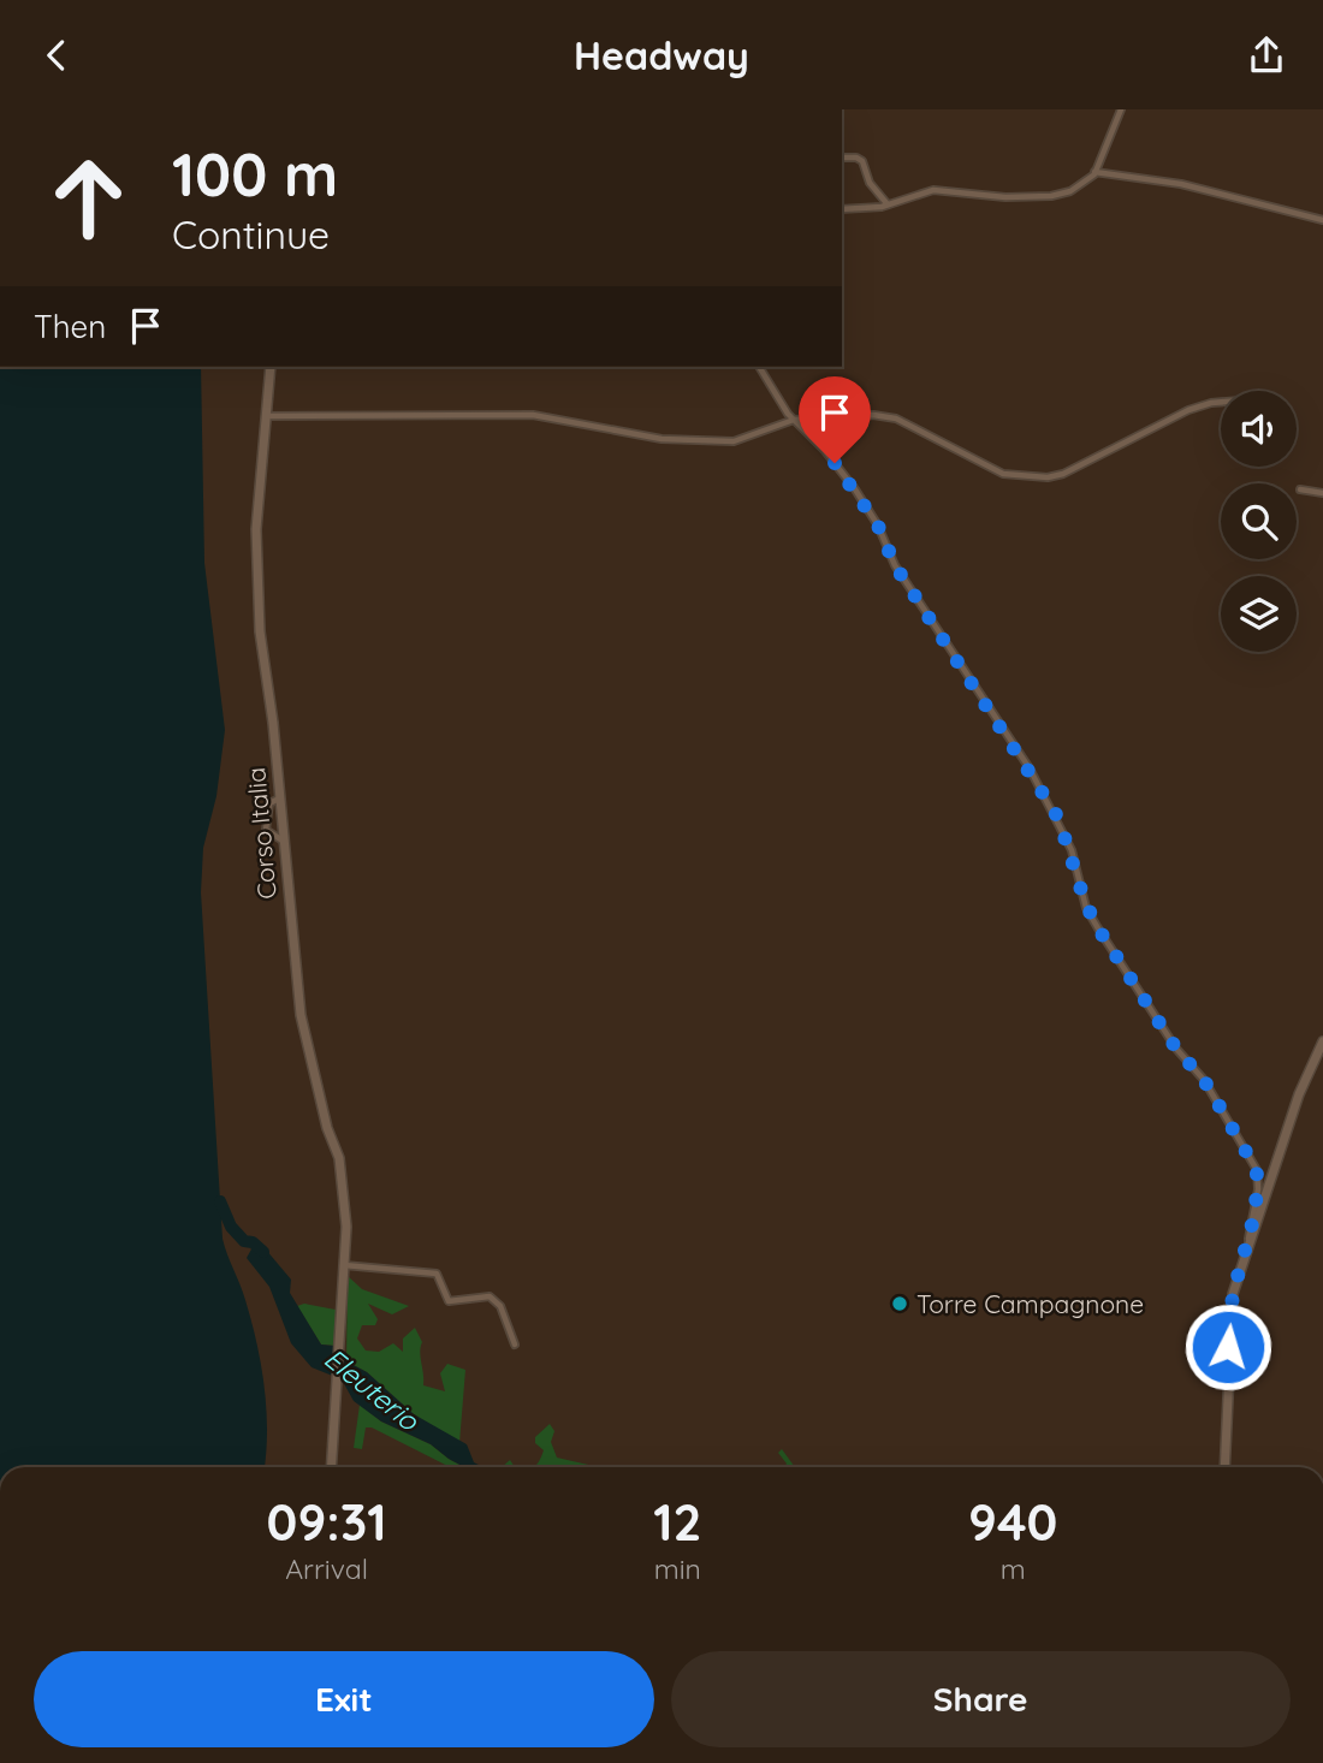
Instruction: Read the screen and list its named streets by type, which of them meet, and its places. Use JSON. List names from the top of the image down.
{
  "streets": {
    "street": ["Corso Italia"]
  },
  "water": ["Eleuterio"],
  "places": ["Torre Campagnone"],
  "page": {
    "header": "Headway",
    "turn": ["100 m", "Continue"],
    "then": "Then",
    "eta": [
      "09:31",
      "Arrival",
      "12",
      "min",
      "940",
      "m"
    ],
    "buttons": ["Exit", "Share"]
  }
}
